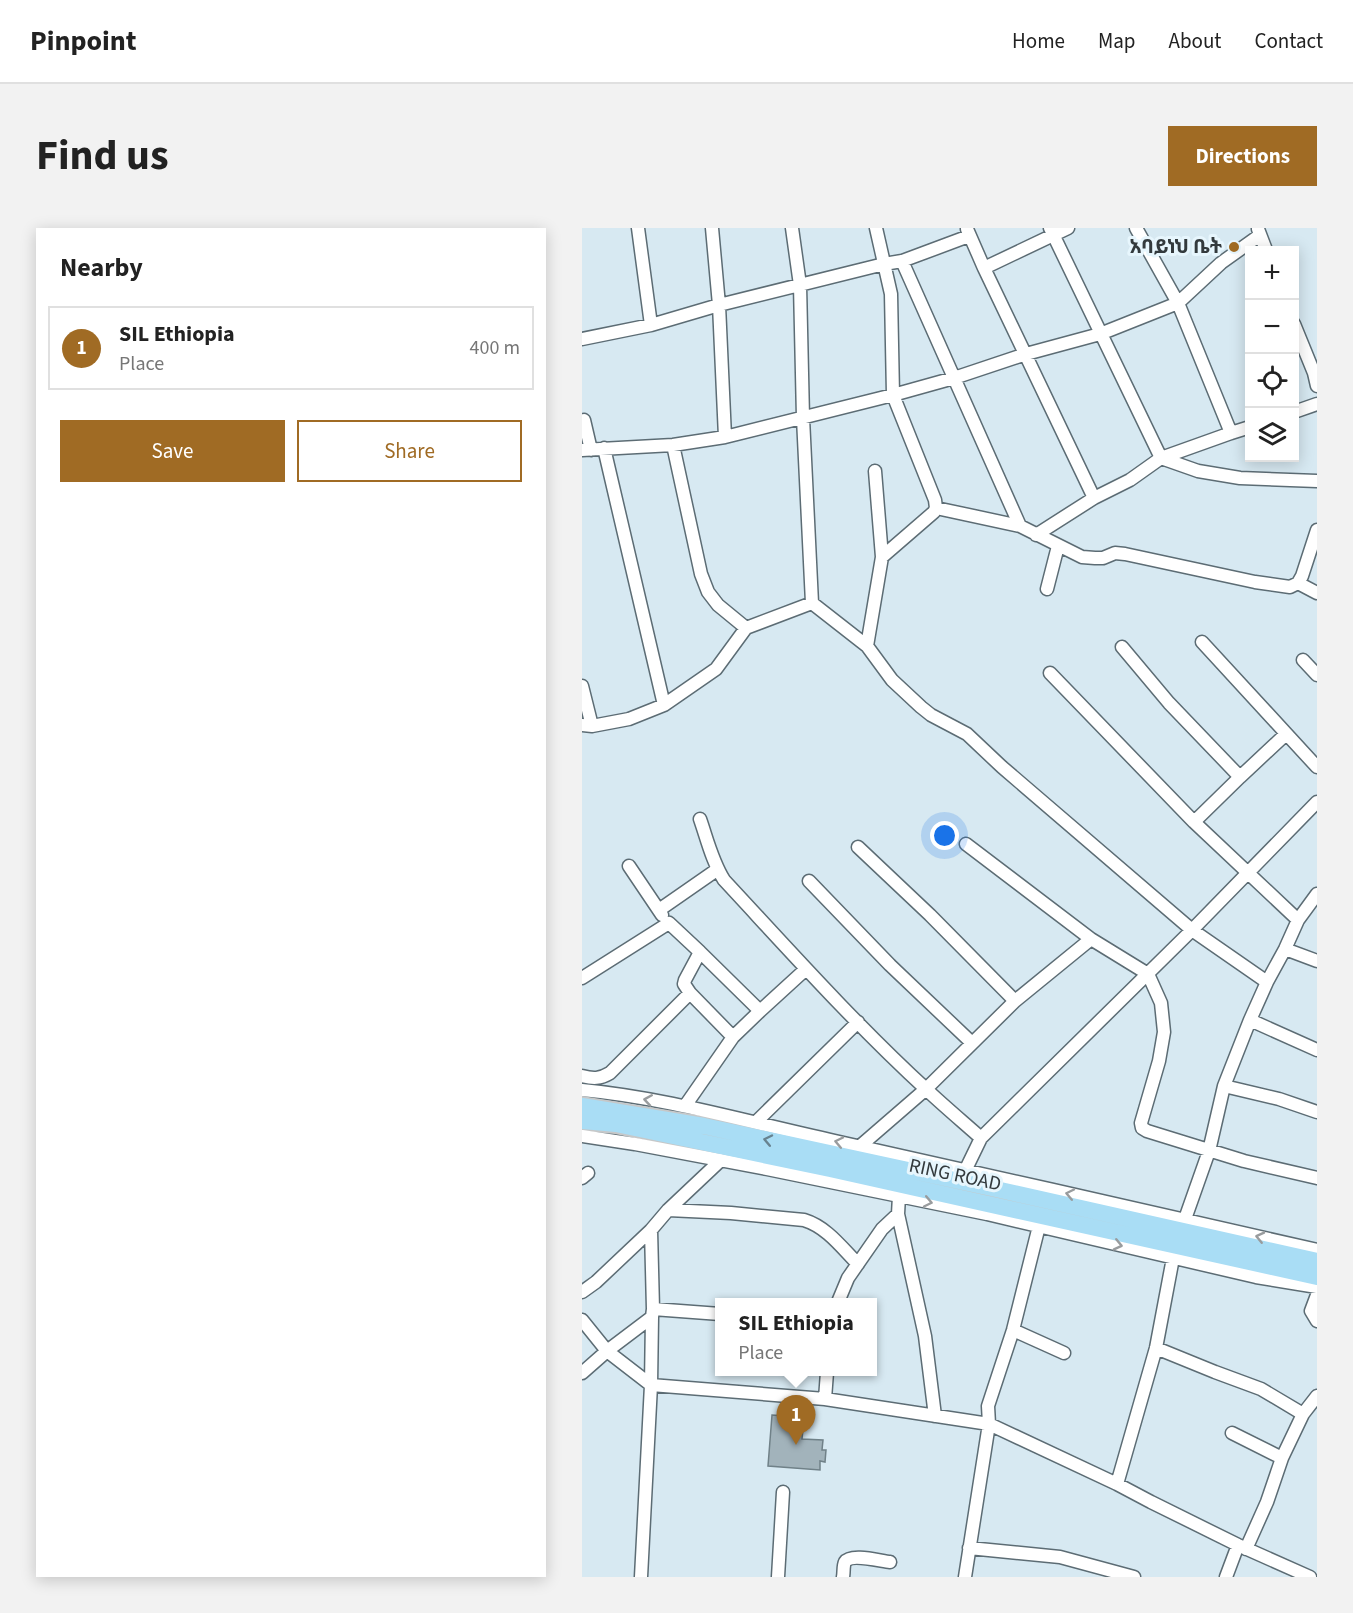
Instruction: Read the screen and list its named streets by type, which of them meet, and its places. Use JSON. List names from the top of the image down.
{
  "streets": {
    "highway": ["RING ROAD"]
  },
  "places": ["አባይነህ ቤት"],
  "page": {
    "header": "Pinpoint",
    "nav": [
      "Home",
      "Map",
      "About",
      "Contact"
    ],
    "title": "Find us",
    "buttons": [
      "Directions",
      ["Save", "Share"]
    ],
    "heading": "Nearby",
    "map_buttons": ["+", "−"],
    "list": [
      {
        "mark": "1",
        "name": "SIL Ethiopia",
        "note": "Place",
        "value": "400 m"
      }
    ],
    "popup": ["SIL Ethiopia", "Place"],
    "pins": "1"
  }
}
